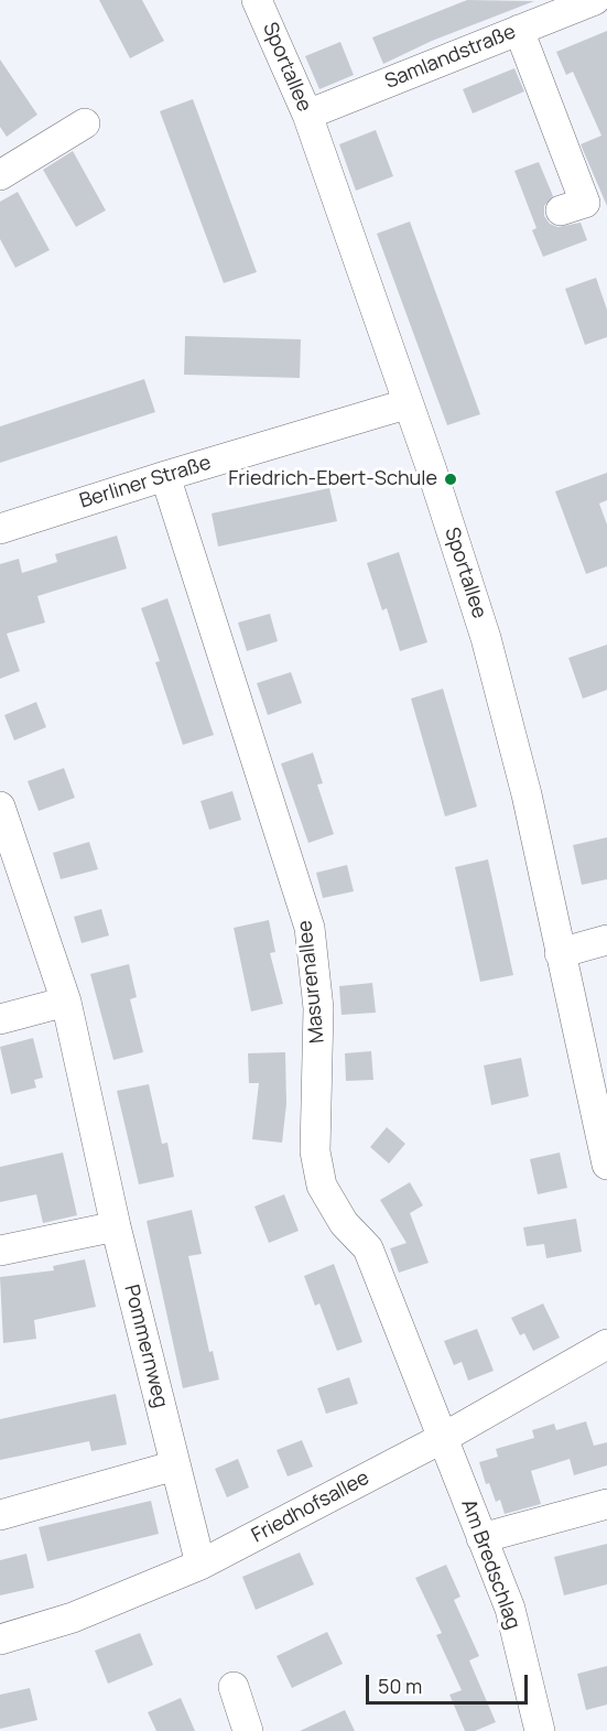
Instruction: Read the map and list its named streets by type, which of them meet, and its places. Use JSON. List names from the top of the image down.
{
  "streets": {
    "street": [
      "Samlandstraße",
      "Sportallee",
      "Berliner Straße",
      "Masurenallee",
      "Pommernweg",
      "Friedhofsallee",
      "Am Bredschlag"
    ]
  },
  "crossings": [
    ["Samlandstraße", "Sportallee"],
    ["Sportallee", "Berliner Straße"],
    ["Berliner Straße", "Masurenallee"],
    ["Masurenallee", "Friedhofsallee"],
    ["Masurenallee", "Am Bredschlag"],
    ["Pommernweg", "Friedhofsallee"],
    ["Friedhofsallee", "Am Bredschlag"]
  ],
  "places": ["Friedrich-Ebert-Schule"],
  "scale_bar": "50 m"
}
